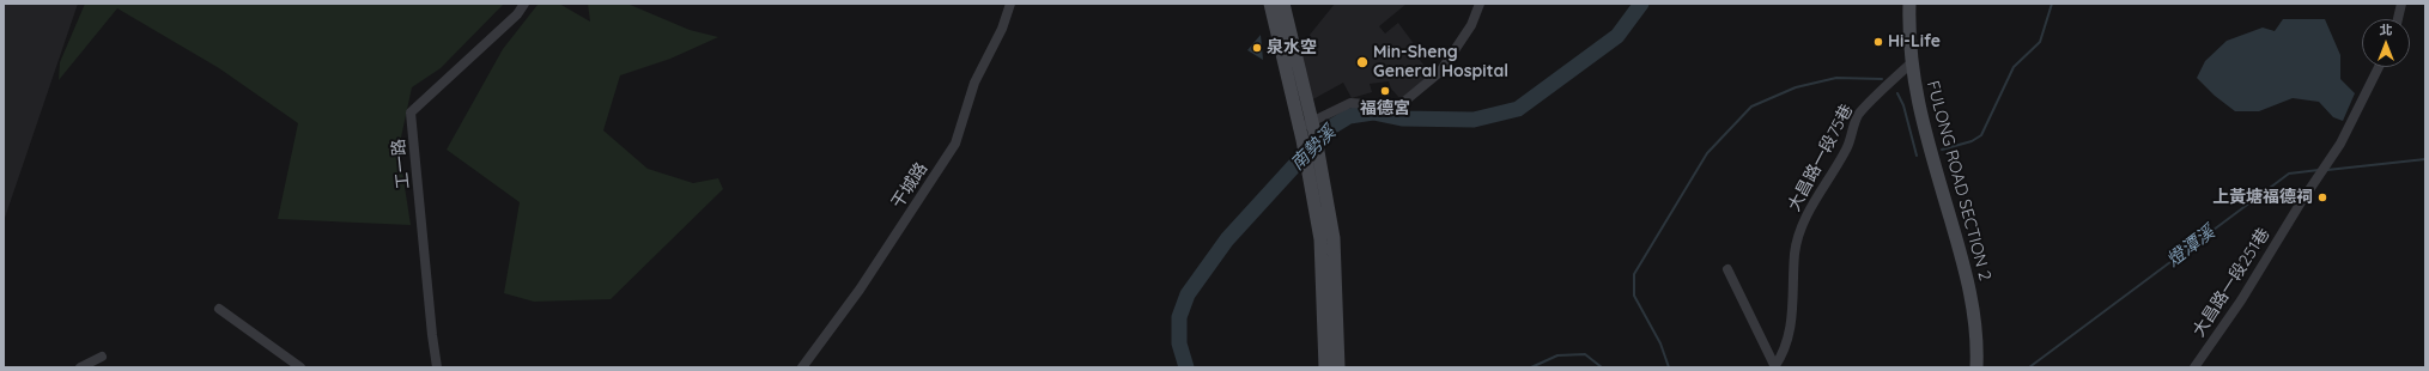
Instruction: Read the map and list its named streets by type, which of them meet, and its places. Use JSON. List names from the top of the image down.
{
  "streets": {
    "main road": ["FULONG ROAD SECTION 2"],
    "street": [
      "大昌路一段75巷",
      "工一路",
      "干城路",
      "大昌路一段251巷"
    ]
  },
  "crossings": [
    ["大昌路一段75巷", "FULONG ROAD SECTION 2"]
  ],
  "water": ["南勢溪", "燈潭溪"],
  "places": [
    "Hi-Life",
    "泉水空",
    "Min-Sheng General Hospital",
    "福德宮",
    "上黃塘福德祠"
  ],
  "north": "top"
}
